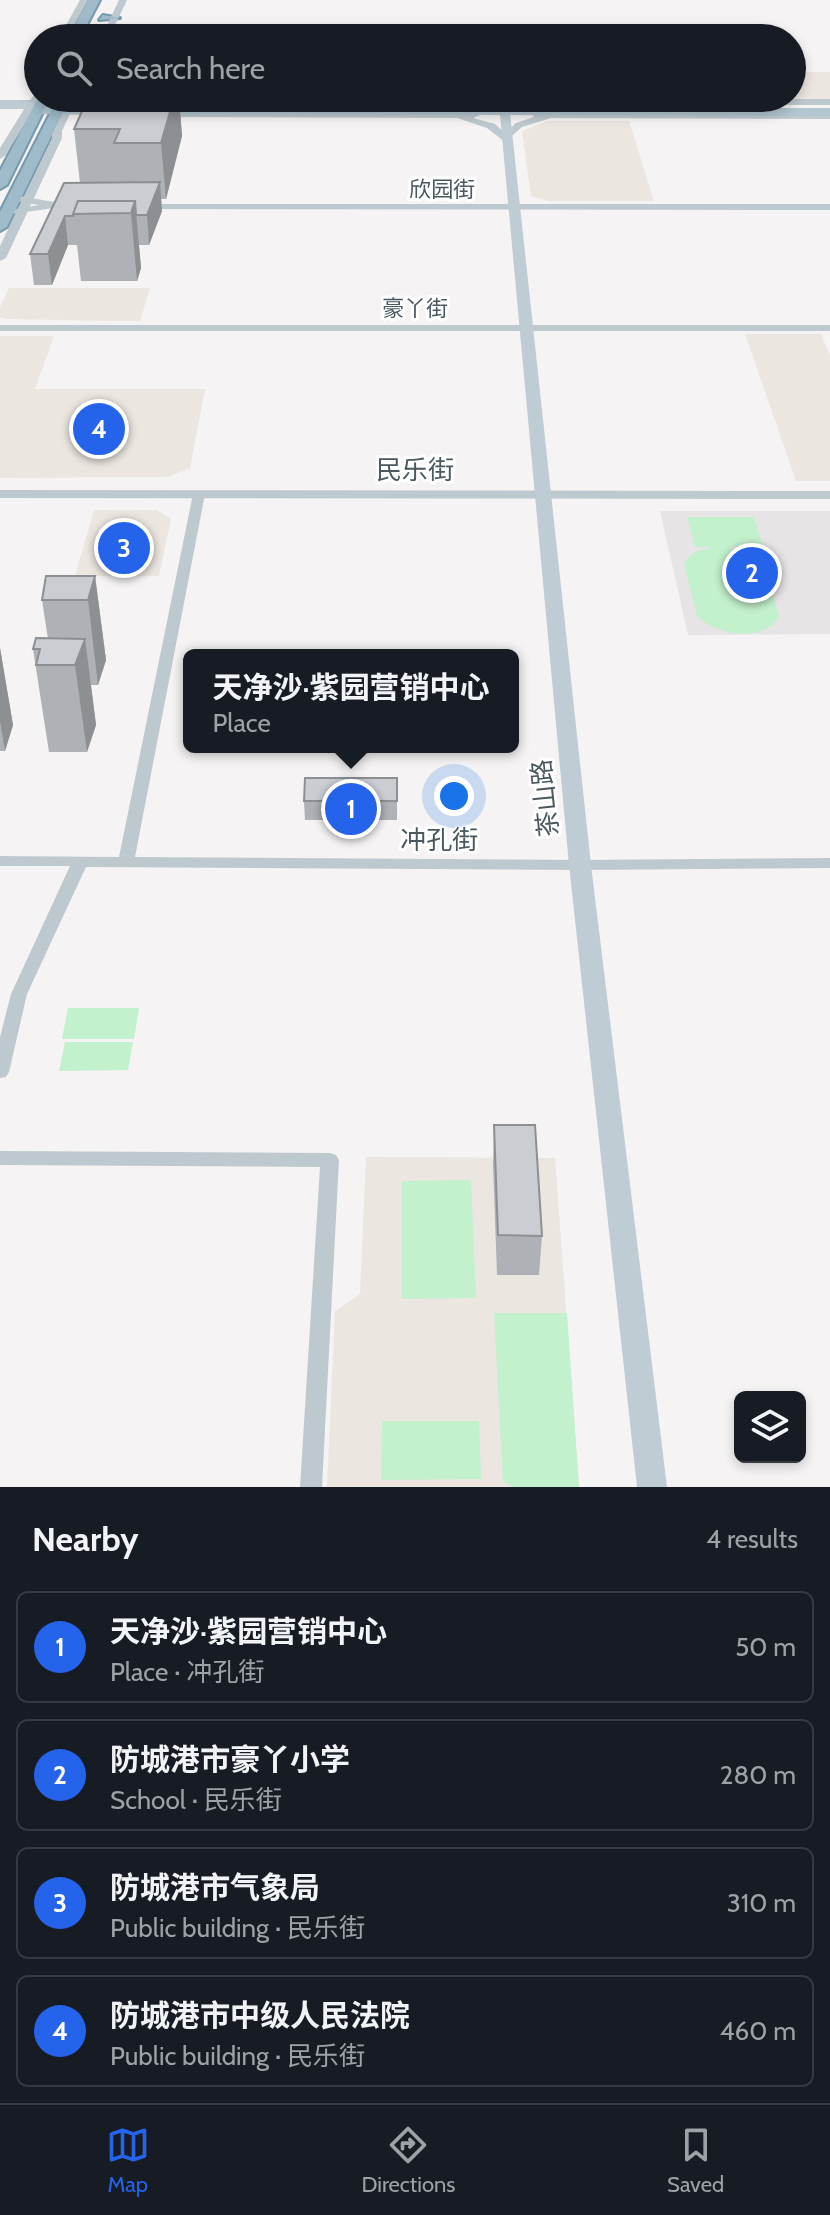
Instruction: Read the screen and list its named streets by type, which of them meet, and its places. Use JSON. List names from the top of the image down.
{
  "streets": {
    "main road": ["茶山路"],
    "street": [
      "欣园街",
      "豪丫街",
      "民乐街",
      "冲孔街"
    ]
  },
  "crossings": [
    ["欣园街", "茶山路"],
    ["豪丫街", "茶山路"],
    ["民乐街", "茶山路"],
    ["茶山路", "冲孔街"]
  ],
  "page": {
    "search": "Search here",
    "pins": [
      "4",
      "3",
      "2",
      "1"
    ],
    "popup": ["天净沙·紫园营销中心", "Place"],
    "heading": ["Nearby", "4 results"],
    "list": [
      {
        "mark": "1",
        "name": "天净沙·紫园营销中心",
        "note": "Place · 冲孔街",
        "value": "50 m"
      },
      {
        "mark": "2",
        "name": "防城港市豪丫小学",
        "note": "School · 民乐街",
        "value": "280 m"
      },
      {
        "mark": "3",
        "name": "防城港市气象局",
        "note": "Public building · 民乐街",
        "value": "310 m"
      },
      {
        "mark": "4",
        "name": "防城港市中级人民法院",
        "note": "Public building · 民乐街",
        "value": "460 m"
      }
    ],
    "nav": ["Map", "Directions", "Saved"]
  }
}
